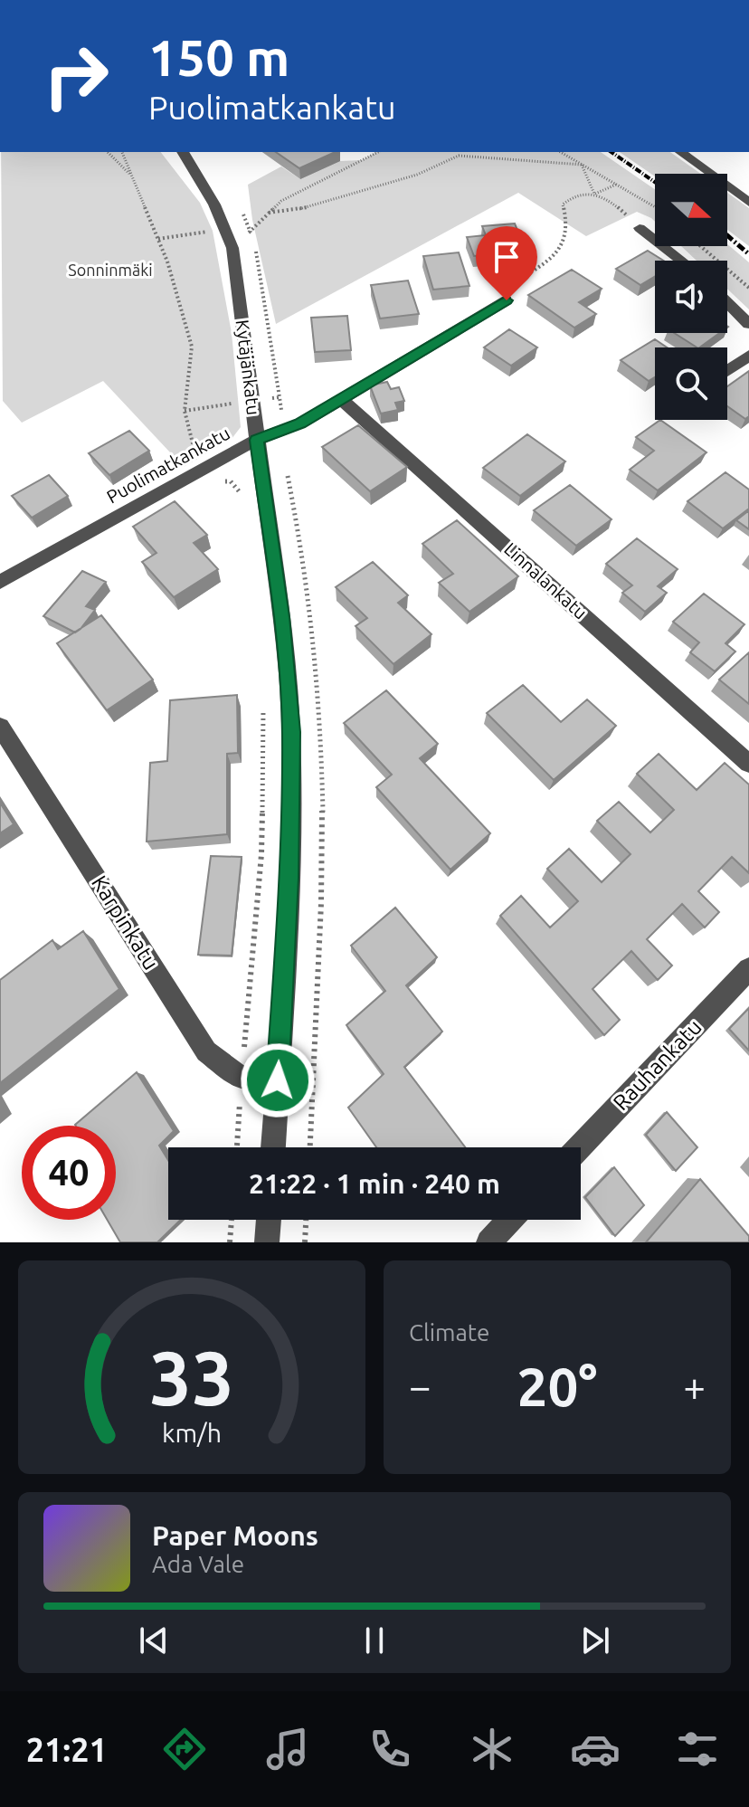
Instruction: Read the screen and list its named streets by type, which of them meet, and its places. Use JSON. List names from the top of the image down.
{
  "streets": {
    "street": [
      "Kytäjänkatu",
      "Puolimatkankatu",
      "Linnalankatu",
      "Karpinkatu",
      "Rauhankatu"
    ]
  },
  "crossings": [
    ["Kytäjänkatu", "Puolimatkankatu"],
    ["Puolimatkankatu", "Linnalankatu"]
  ],
  "parks": ["Sonninmäki"],
  "north": "right",
  "page": {
    "turn": ["150 m", "Puolimatkankatu"],
    "limit": "40",
    "trip": "21:22 · 1 min · 240 m",
    "tile": "Climate",
    "heat": ["−", "20°", "+"],
    "song": ["Paper Moons", "Ada Vale"],
    "tabs": "21:21",
    "gauge": ["33", "km/h"]
  }
}
